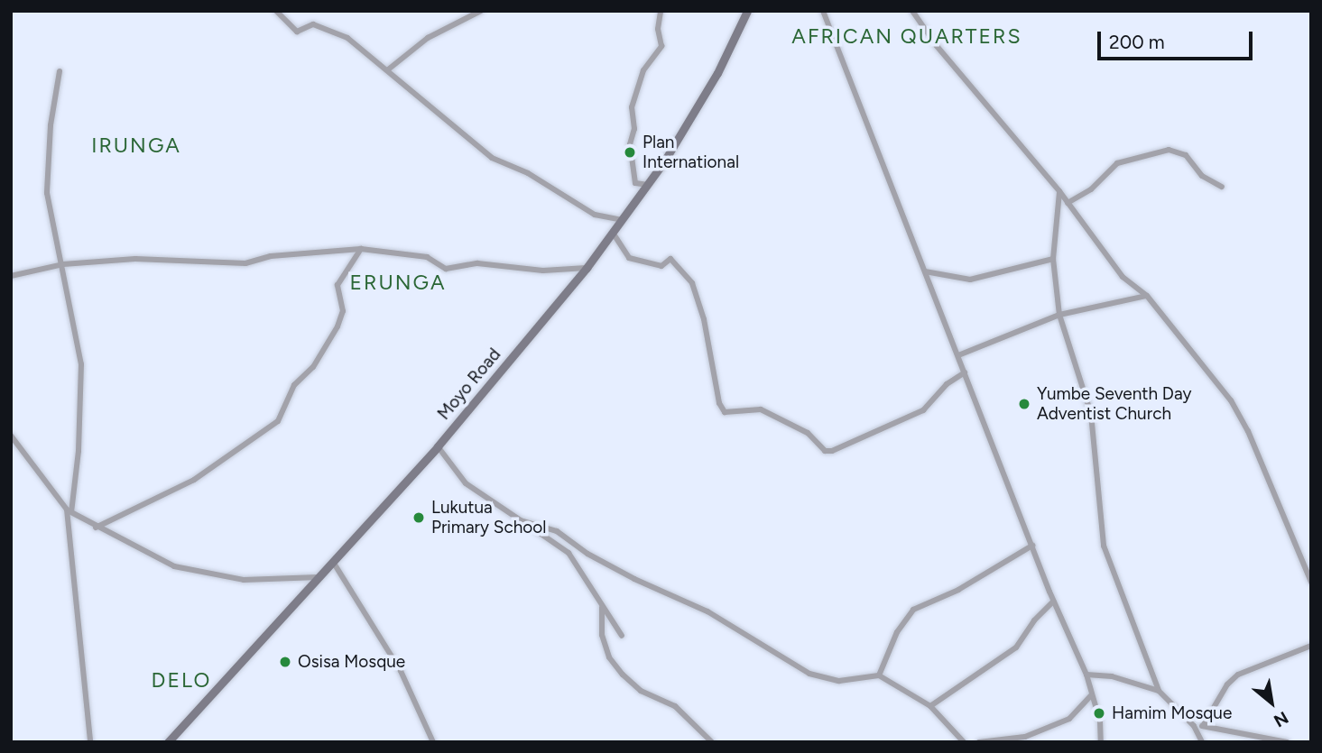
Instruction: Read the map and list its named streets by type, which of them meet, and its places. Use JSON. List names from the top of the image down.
{
  "streets": {
    "main road": ["Moyo Road"]
  },
  "districts": [
    "AFRICAN QUARTERS",
    "IRUNGA",
    "ERUNGA",
    "DELO"
  ],
  "places": [
    "Plan International",
    "Yumbe Seventh Day Adventist Church",
    "Lukutua Primary School",
    "Osisa Mosque",
    "Hamim Mosque"
  ],
  "scale_bar": "200 m",
  "north": "bottom right"
}
